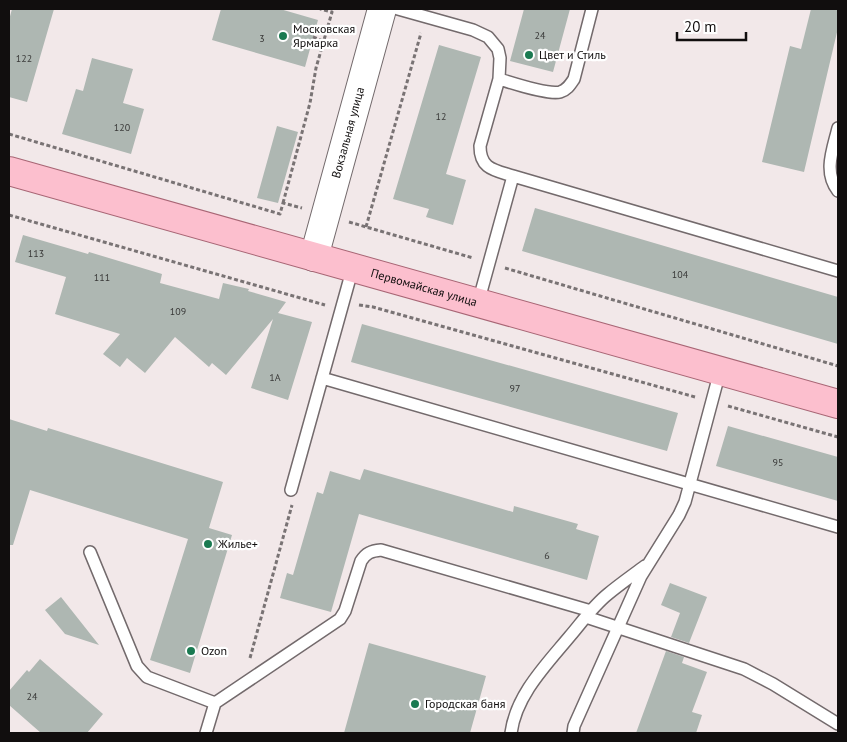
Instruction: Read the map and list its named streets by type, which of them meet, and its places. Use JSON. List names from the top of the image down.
{
  "streets": {
    "main road": ["Вокзальная улица", "Первомайская улица"]
  },
  "crossings": [
    ["Вокзальная улица", "Первомайская улица"]
  ],
  "places": [
    "Московская Ярмарка",
    "Цвет и Стиль",
    "Жилье+",
    "Ozon",
    "Городская баня"
  ],
  "house_numbers": [
    "24",
    "3",
    "122",
    "12",
    "120",
    "113",
    "104",
    "111",
    "109",
    "1А",
    "97",
    "95",
    "6",
    "24"
  ],
  "scale_bar": "20 m"
}
